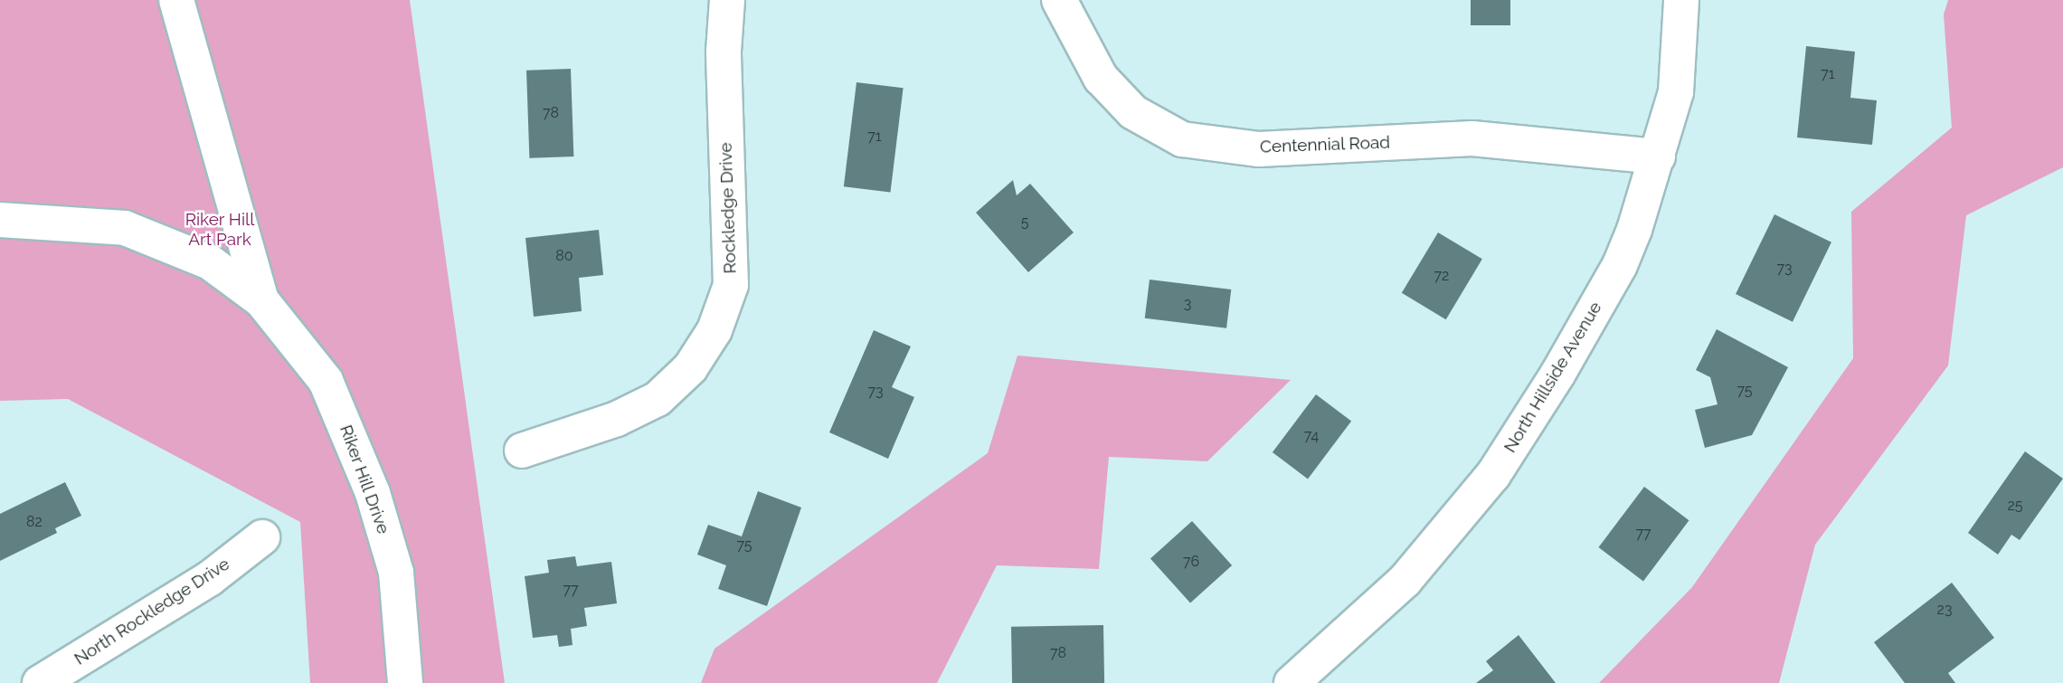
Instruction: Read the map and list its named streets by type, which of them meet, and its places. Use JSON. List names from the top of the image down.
{
  "streets": {
    "street": [
      "Centennial Road",
      "Rockledge Drive",
      "North Hillside Avenue",
      "Riker Hill Drive",
      "North Rockledge Drive"
    ]
  },
  "crossings": [
    ["Centennial Road", "North Hillside Avenue"]
  ],
  "parks": ["Riker Hill Art Park"],
  "house_numbers": [
    "71",
    "78",
    "71",
    "5",
    "80",
    "73",
    "72",
    "3",
    "75",
    "73",
    "74",
    "25",
    "82",
    "77",
    "75",
    "76",
    "77",
    "23",
    "78"
  ]
}
